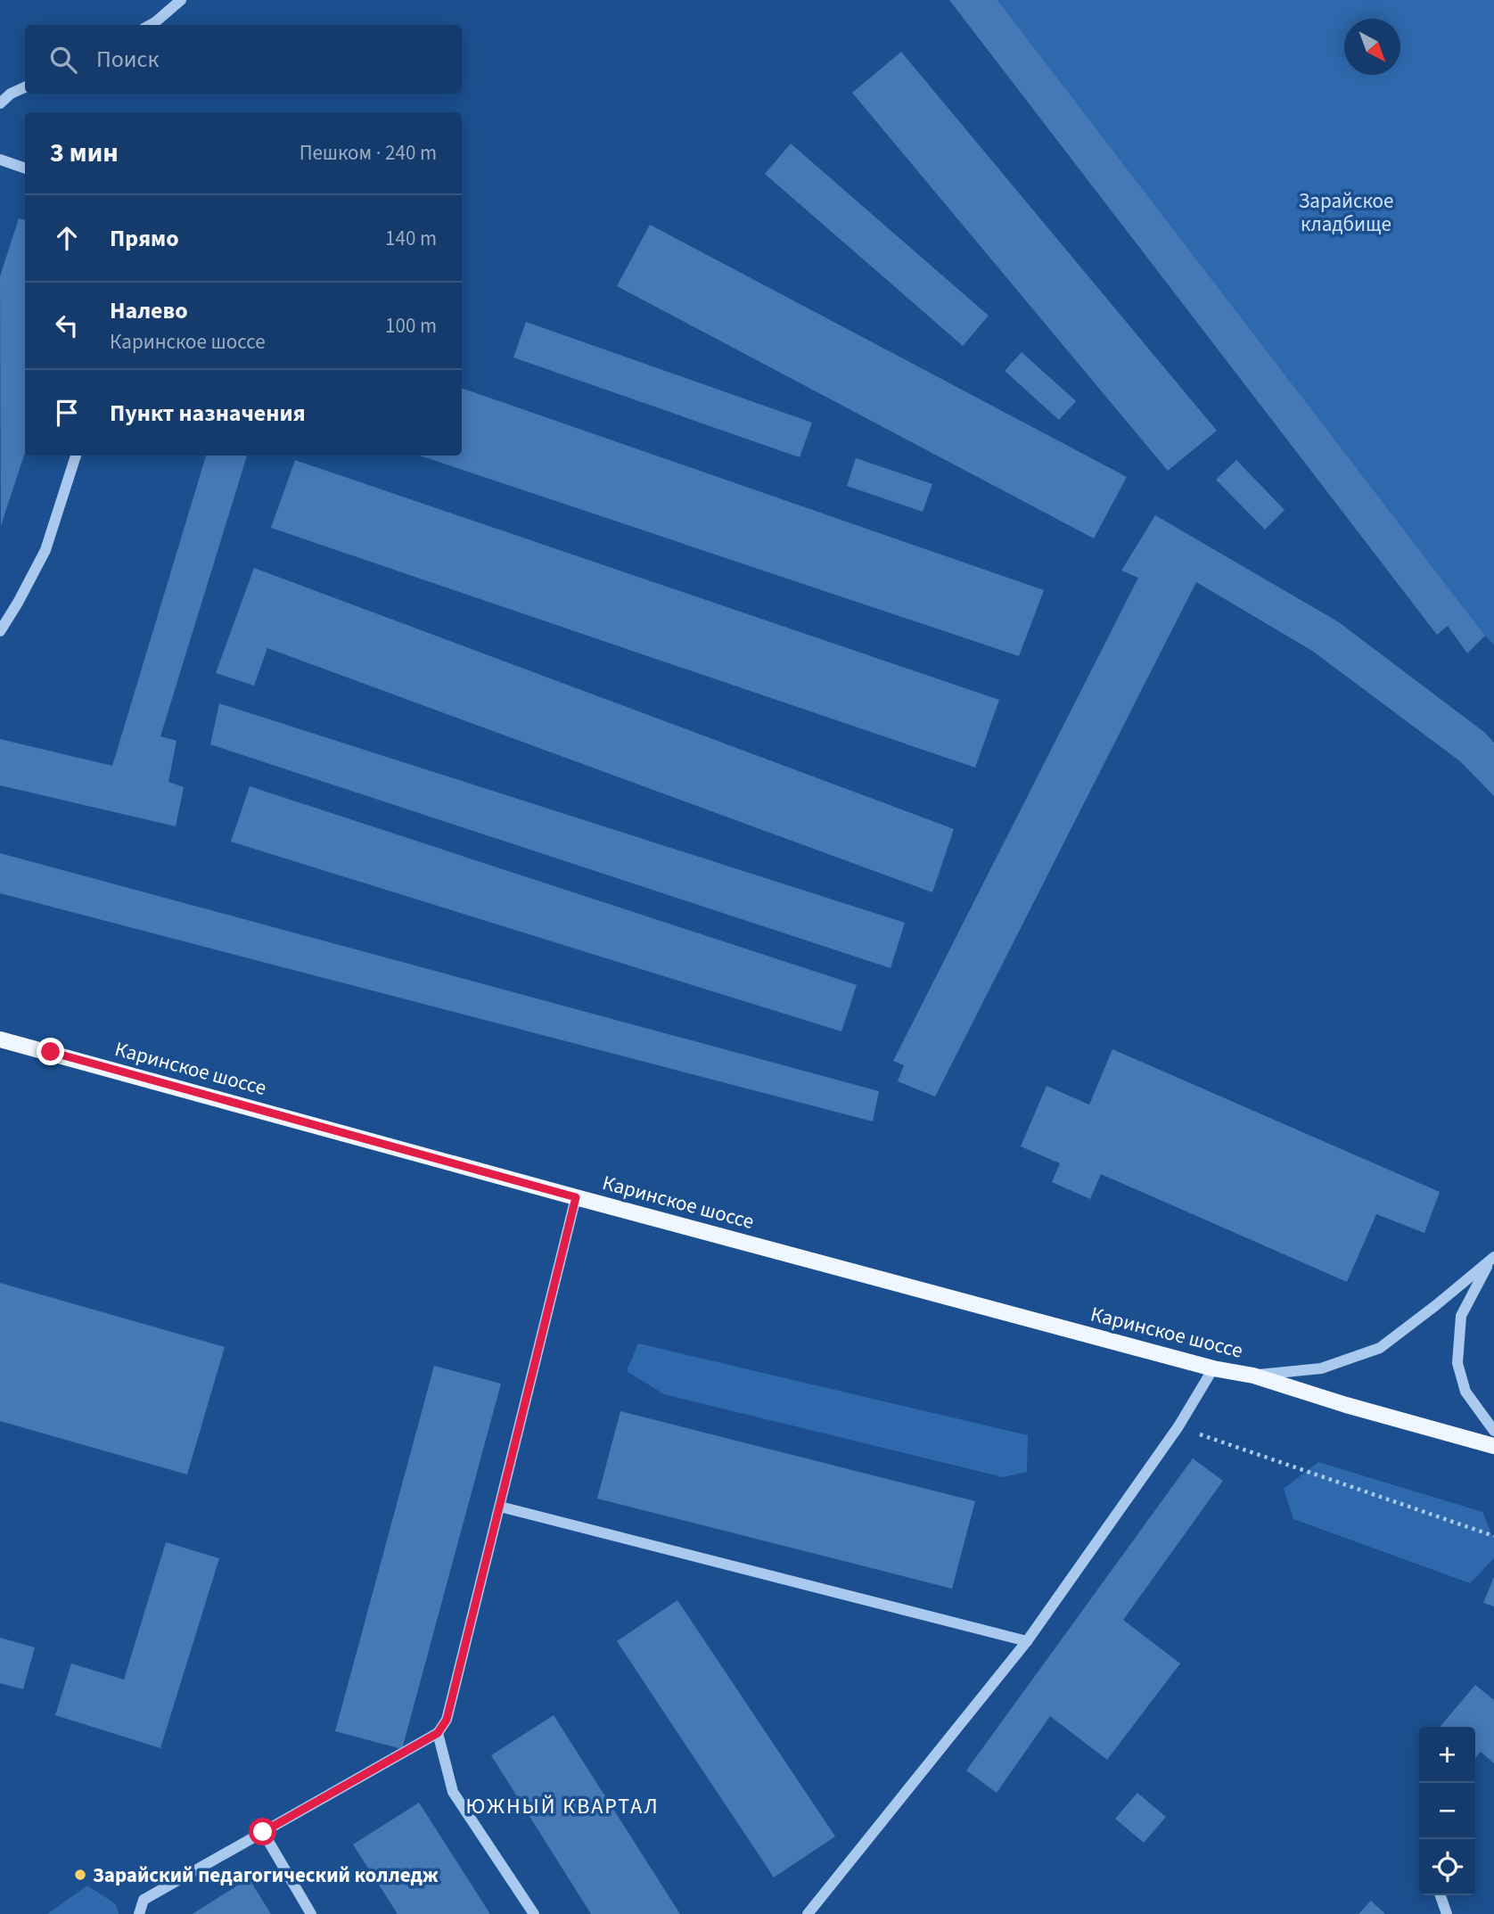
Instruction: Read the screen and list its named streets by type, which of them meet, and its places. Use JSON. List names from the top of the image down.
{
  "streets": {
    "main road": ["Каринское шоссе"]
  },
  "districts": ["ЮЖНЫЙ КВАРТАЛ"],
  "parks": ["Зарайское кладбище"],
  "places": ["Зарайский педагогический колледж"],
  "north": "bottom right",
  "page": {
    "search": "Поиск",
    "heading": ["3 мин", "Пешком · 240 m"],
    "list": [
      ["Прямо", "140 m"],
      ["Налево", "Каринское шоссе", "100 m"],
      "Пункт назначения"
    ],
    "map_buttons": ["+", "−"]
  }
}
